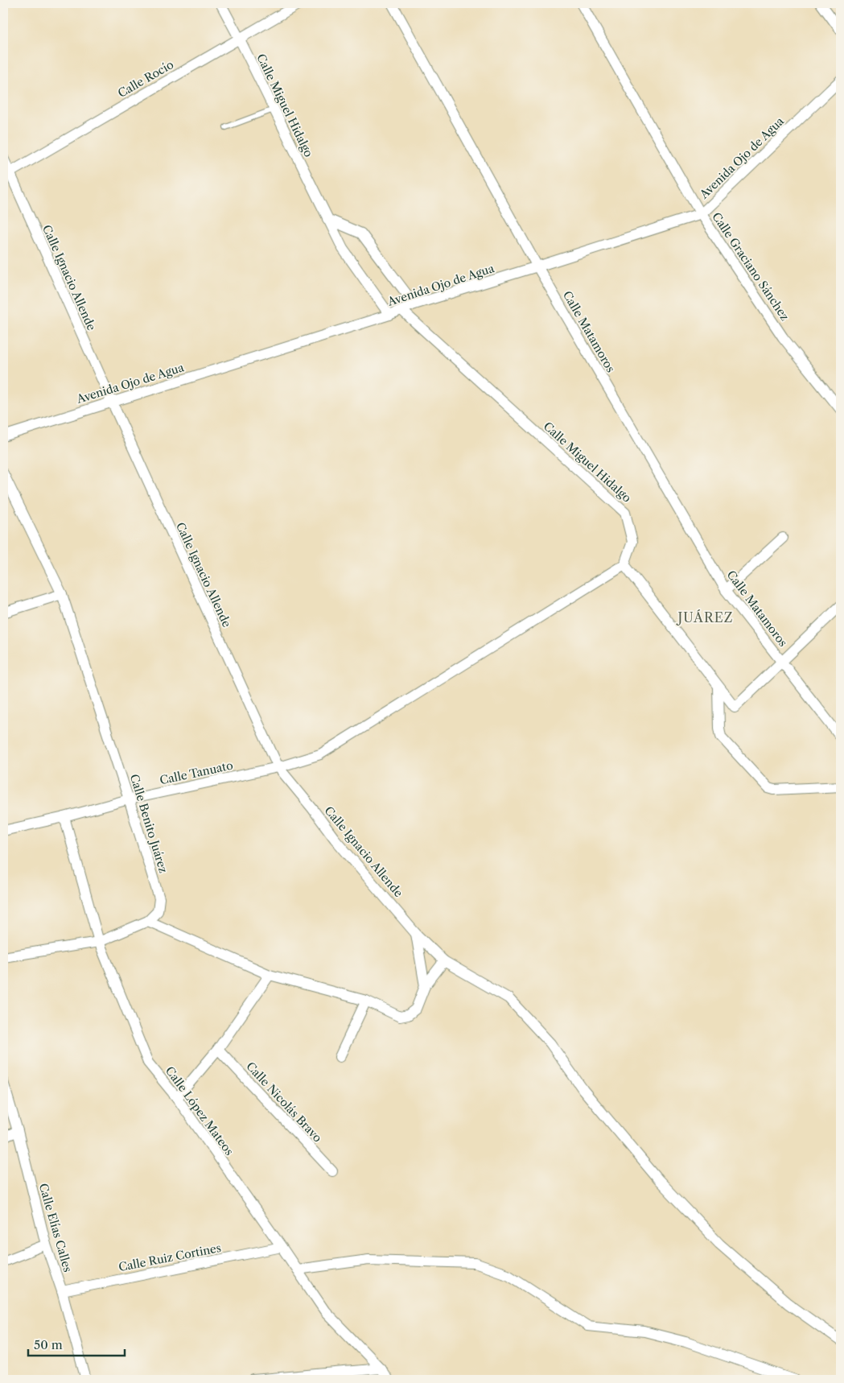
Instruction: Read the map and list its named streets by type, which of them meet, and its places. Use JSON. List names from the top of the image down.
{
  "streets": {
    "street": [
      "Calle Rocío",
      "Calle Miguel Hidalgo",
      "Avenida Ojo de Agua",
      "Calle Graciano Sánchez",
      "Calle Ignacio Allende",
      "Calle Matamoros",
      "Calle Tanuato",
      "Calle Benito Juárez",
      "Calle Nicolás Bravo",
      "Calle López Mateos",
      "Calle Elías Calles",
      "Calle Ruiz Cortines"
    ]
  },
  "crossings": [
    ["Calle Rocío", "Calle Miguel Hidalgo"],
    ["Calle Rocío", "Calle Ignacio Allende"],
    ["Calle Miguel Hidalgo", "Avenida Ojo de Agua"],
    ["Calle Miguel Hidalgo", "Calle Tanuato"],
    ["Avenida Ojo de Agua", "Calle Graciano Sánchez"],
    ["Avenida Ojo de Agua", "Calle Ignacio Allende"],
    ["Avenida Ojo de Agua", "Calle Matamoros"],
    ["Calle Ignacio Allende", "Calle Tanuato"],
    ["Calle Tanuato", "Calle Benito Juárez"],
    ["Calle Tanuato", "Calle López Mateos"],
    ["Calle López Mateos", "Calle Ruiz Cortines"],
    ["Calle Elías Calles", "Calle Ruiz Cortines"]
  ],
  "districts": ["JUÁREZ"],
  "scale_bar": "50 m"
}
